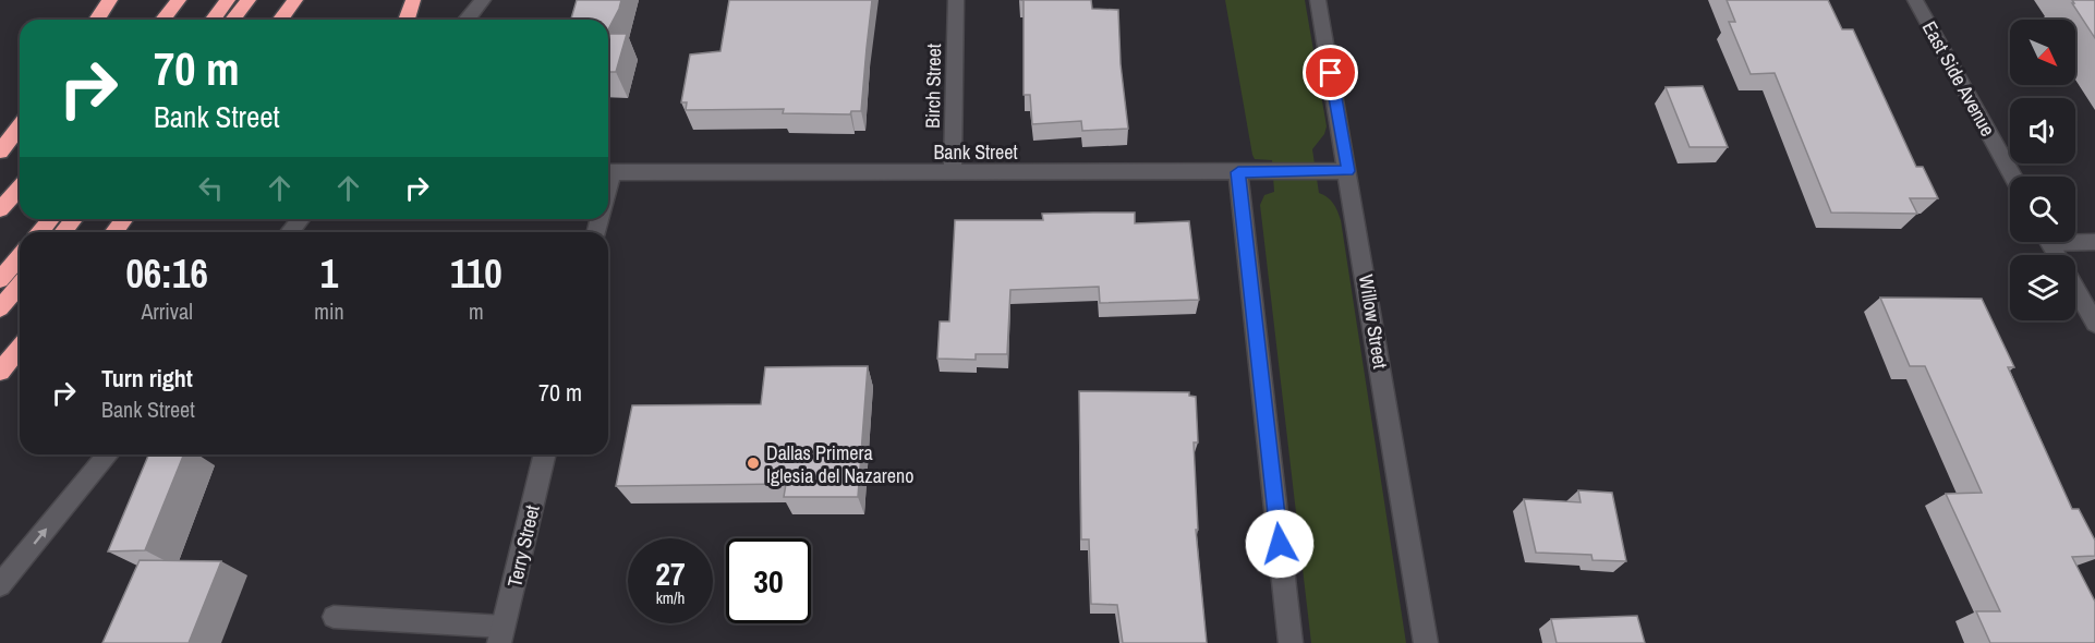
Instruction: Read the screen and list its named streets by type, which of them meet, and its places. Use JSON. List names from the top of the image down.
{
  "streets": {
    "street": [
      "East Side Avenue",
      "Birch Street",
      "Bank Street",
      "Willow Street",
      "Terry Street"
    ]
  },
  "crossings": [
    ["Birch Street", "Bank Street"],
    ["Bank Street", "Willow Street"]
  ],
  "places": ["Dallas Primera Iglesia del Nazareno"],
  "north": "bottom right",
  "page": {
    "turn": ["70 m", "Bank Street"],
    "eta": [
      "06:16",
      "Arrival",
      "1",
      "min",
      "110",
      "m"
    ],
    "list": [
      {
        "name": "Turn right",
        "note": "Bank Street",
        "value": "70 m"
      }
    ],
    "speed": "27 km/h",
    "limit": "30"
  }
}
